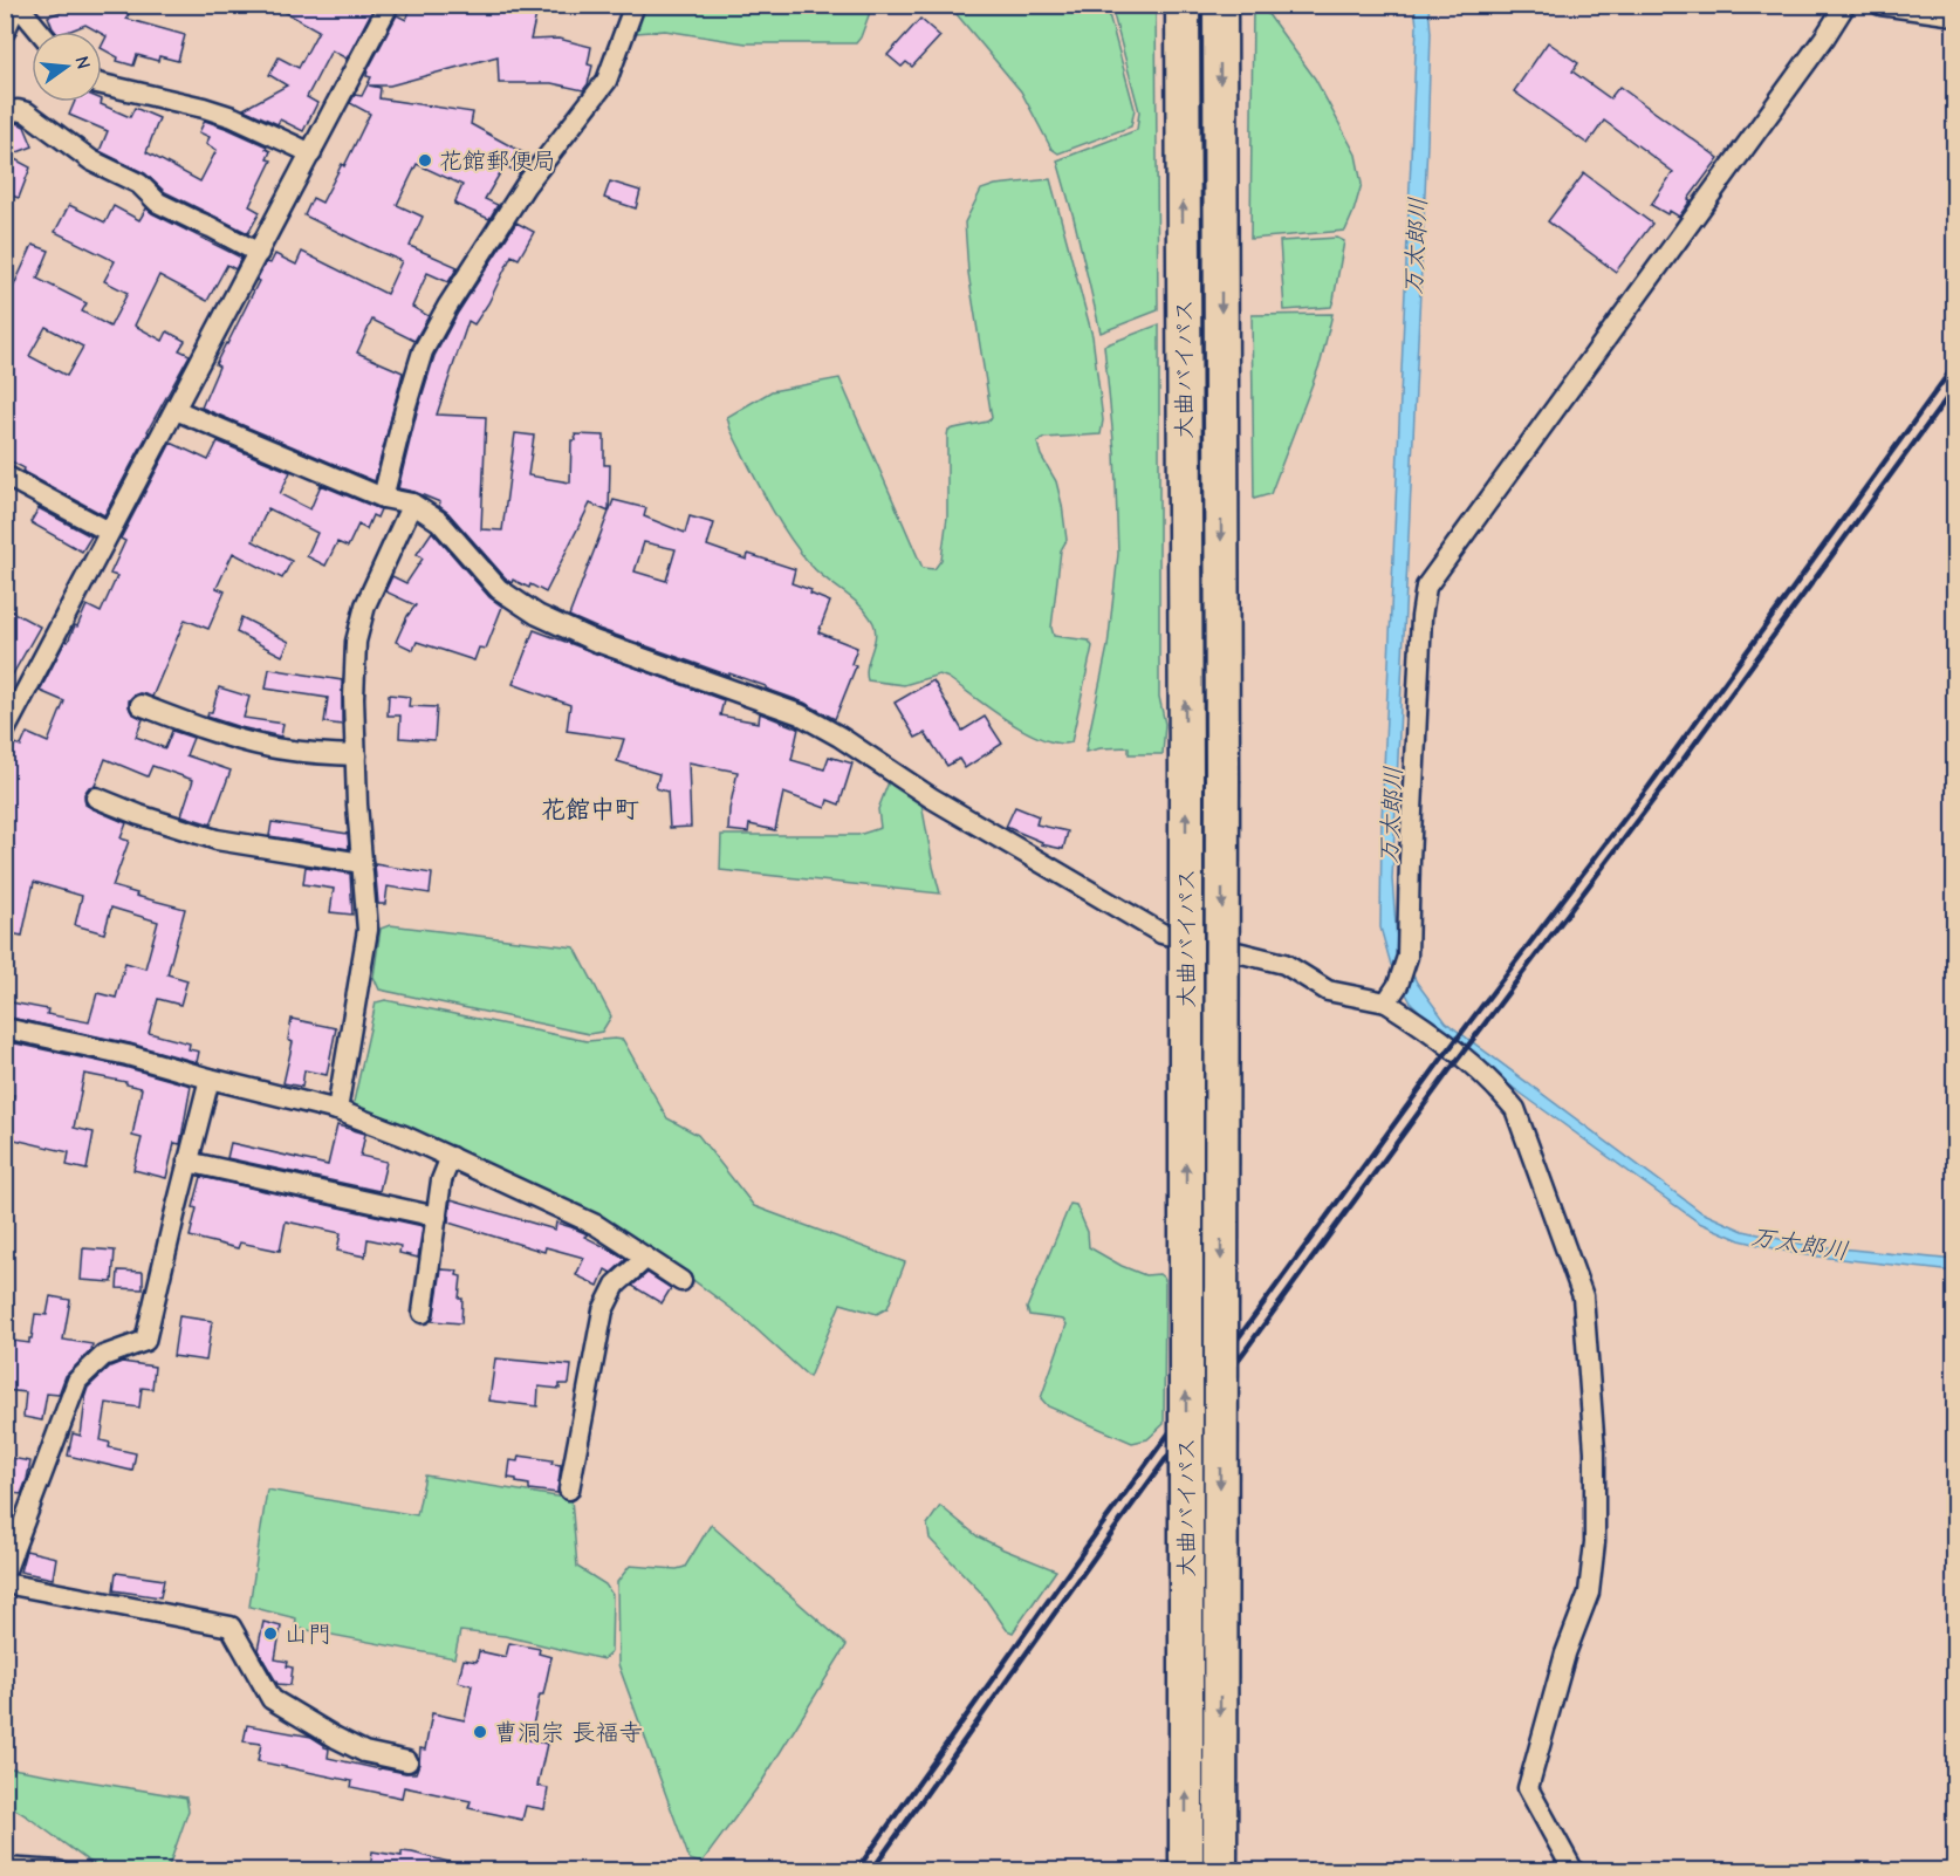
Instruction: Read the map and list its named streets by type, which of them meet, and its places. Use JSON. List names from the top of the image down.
{
  "streets": {
    "highway": ["大曲バイパス"]
  },
  "districts": ["花館中町"],
  "water": ["万太郎川"],
  "places": ["花館郵便局", "山門", "曹洞宗 長福寺"],
  "north": "right"
}
